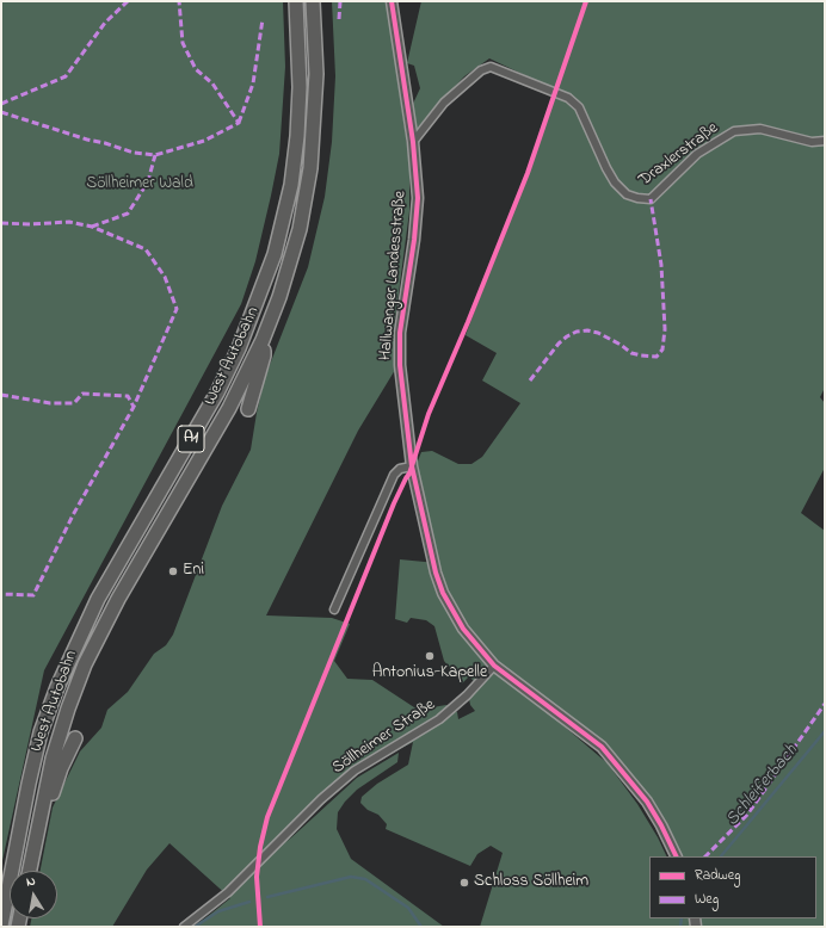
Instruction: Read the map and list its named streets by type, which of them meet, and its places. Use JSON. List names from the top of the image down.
{
  "streets": {
    "highway": ["West Autobahn", "A1"],
    "street": ["Draxlerstraße", "Hallwanger Landesstraße", "Söllheimer Straße"]
  },
  "crossings": [
    ["Draxlerstraße", "Hallwanger Landesstraße"],
    ["Hallwanger Landesstraße", "Söllheimer Straße"]
  ],
  "water": ["Schleiferbach"],
  "parks": ["Söllheimer Wald"],
  "places": ["Eni", "Antonius-Kapelle", "Schloss Söllheim"],
  "legend": ["Radweg", "Weg"],
  "north": "top"
}
